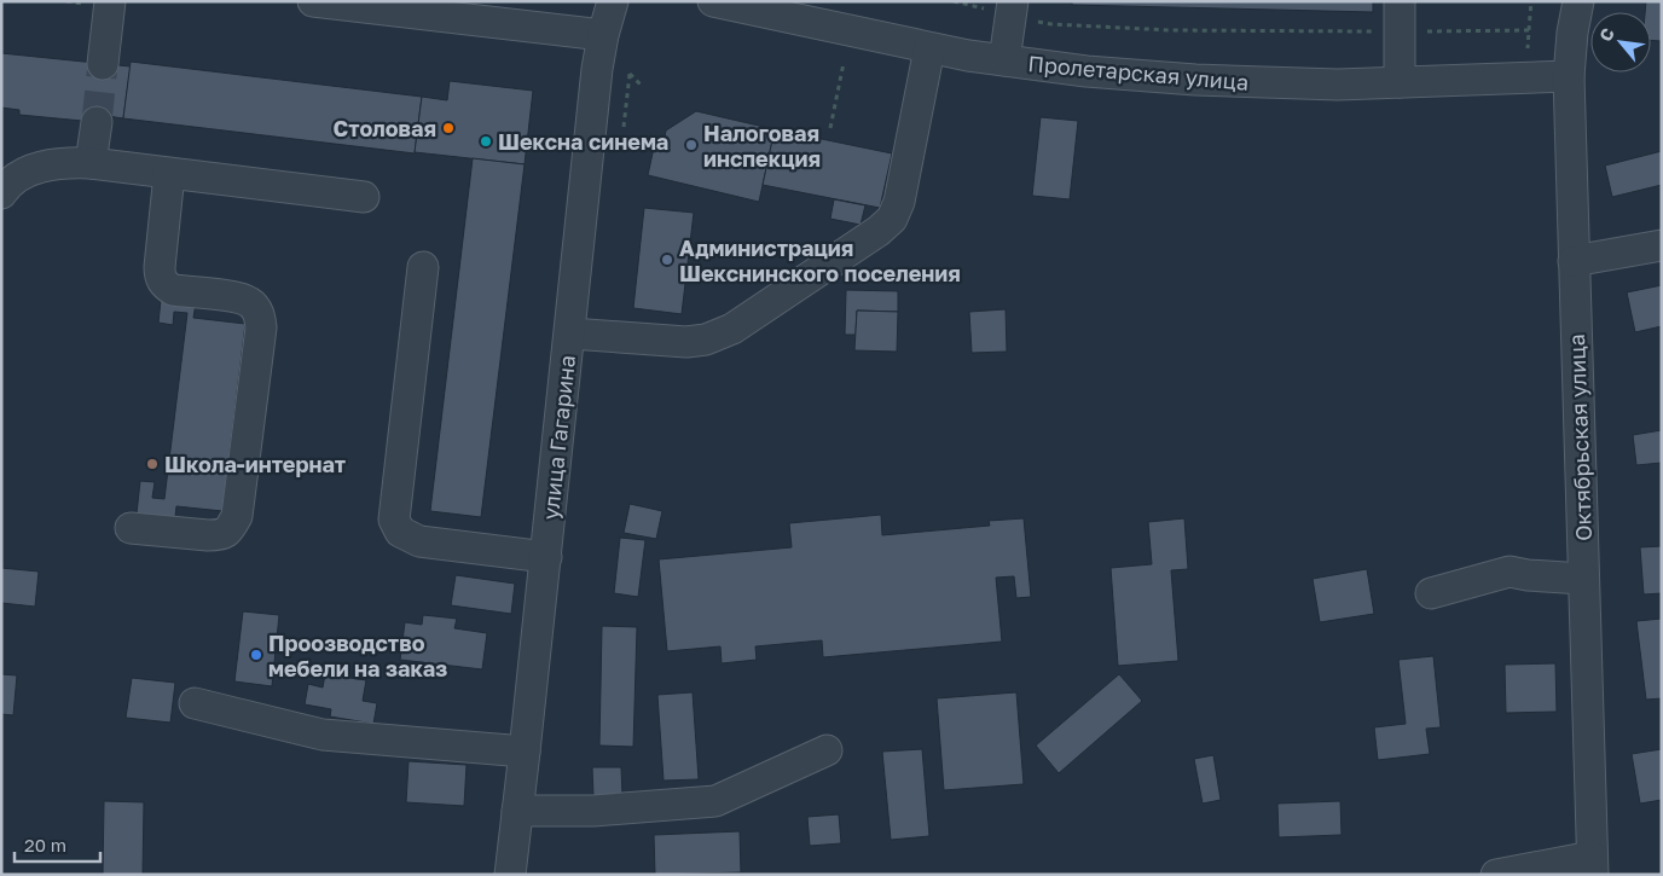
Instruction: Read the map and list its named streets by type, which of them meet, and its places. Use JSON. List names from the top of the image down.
{
  "streets": {
    "street": ["Пролетарская улица", "улица Гагарина", "Октябрьская улица"]
  },
  "crossings": [
    ["Пролетарская улица", "Октябрьская улица"]
  ],
  "places": [
    "Столовая",
    "Шексна синема",
    "Налоговая инспекция",
    "Администрация Шекснинского поселения",
    "Школа-интернат",
    "Проозводство мебели на заказ"
  ],
  "scale_bar": "20 m",
  "north": "top left"
}
